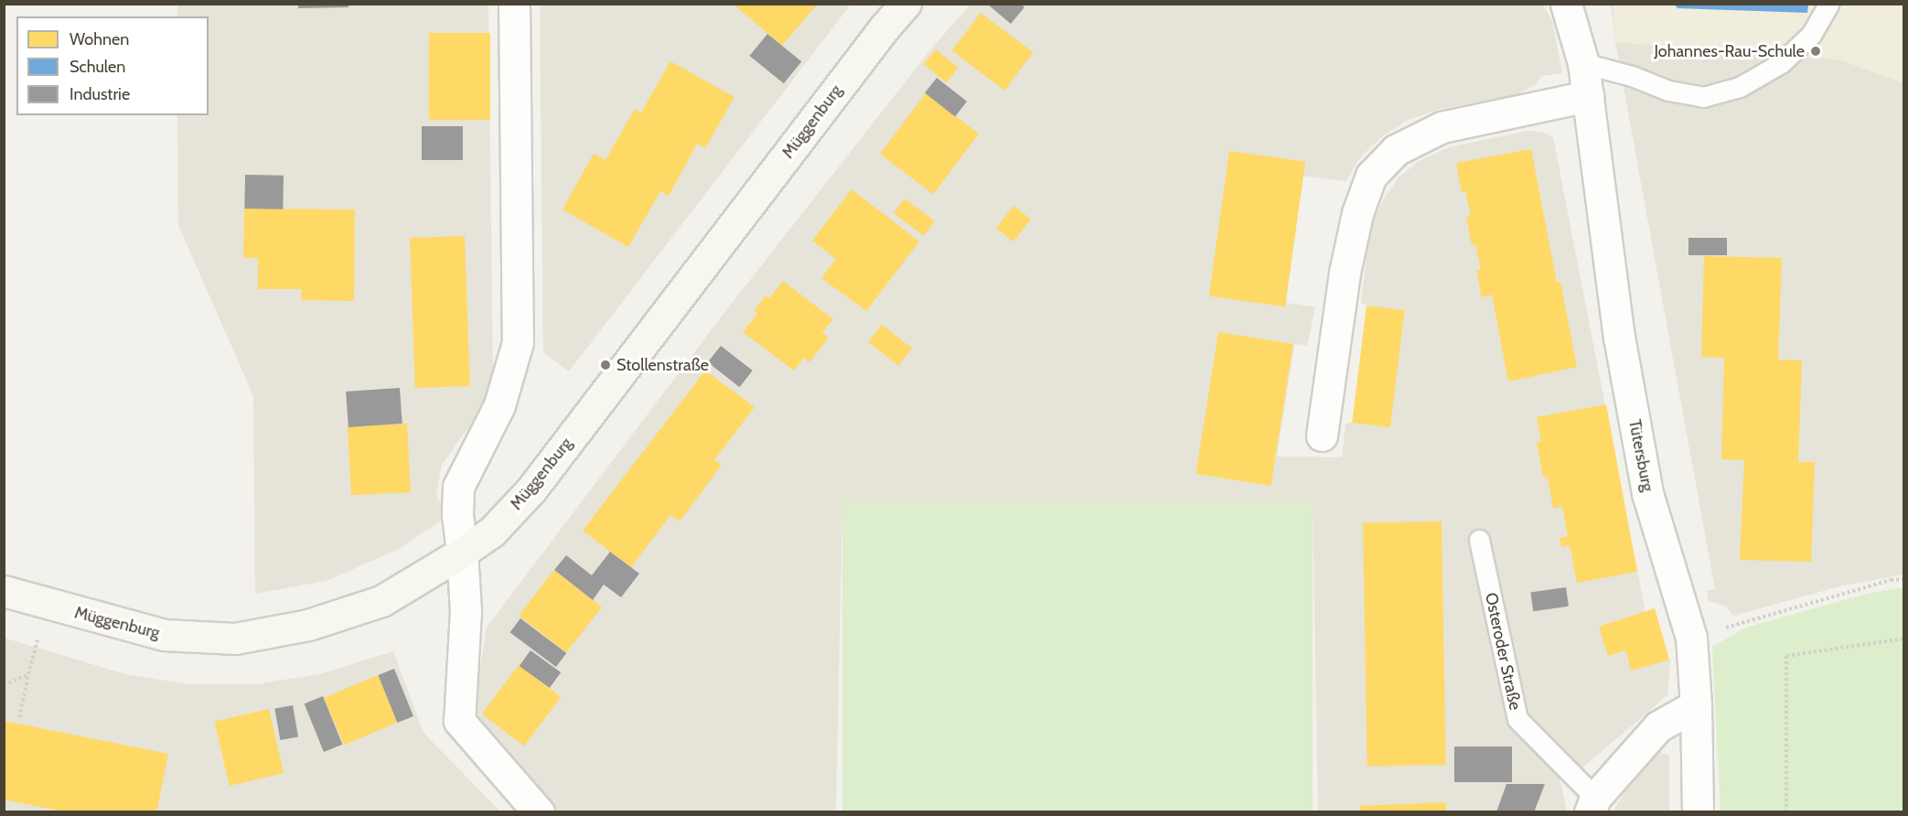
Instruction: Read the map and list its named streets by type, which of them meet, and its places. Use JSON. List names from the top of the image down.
{
  "streets": {
    "main road": ["Müggenburg"],
    "street": ["Tütersburg", "Osteroder Straße"]
  },
  "crossings": [
    ["Tütersburg", "Osteroder Straße"]
  ],
  "places": ["Johannes-Rau-Schule", "Stollenstraße"],
  "legend": ["Wohnen", "Schulen", "Industrie"]
}
